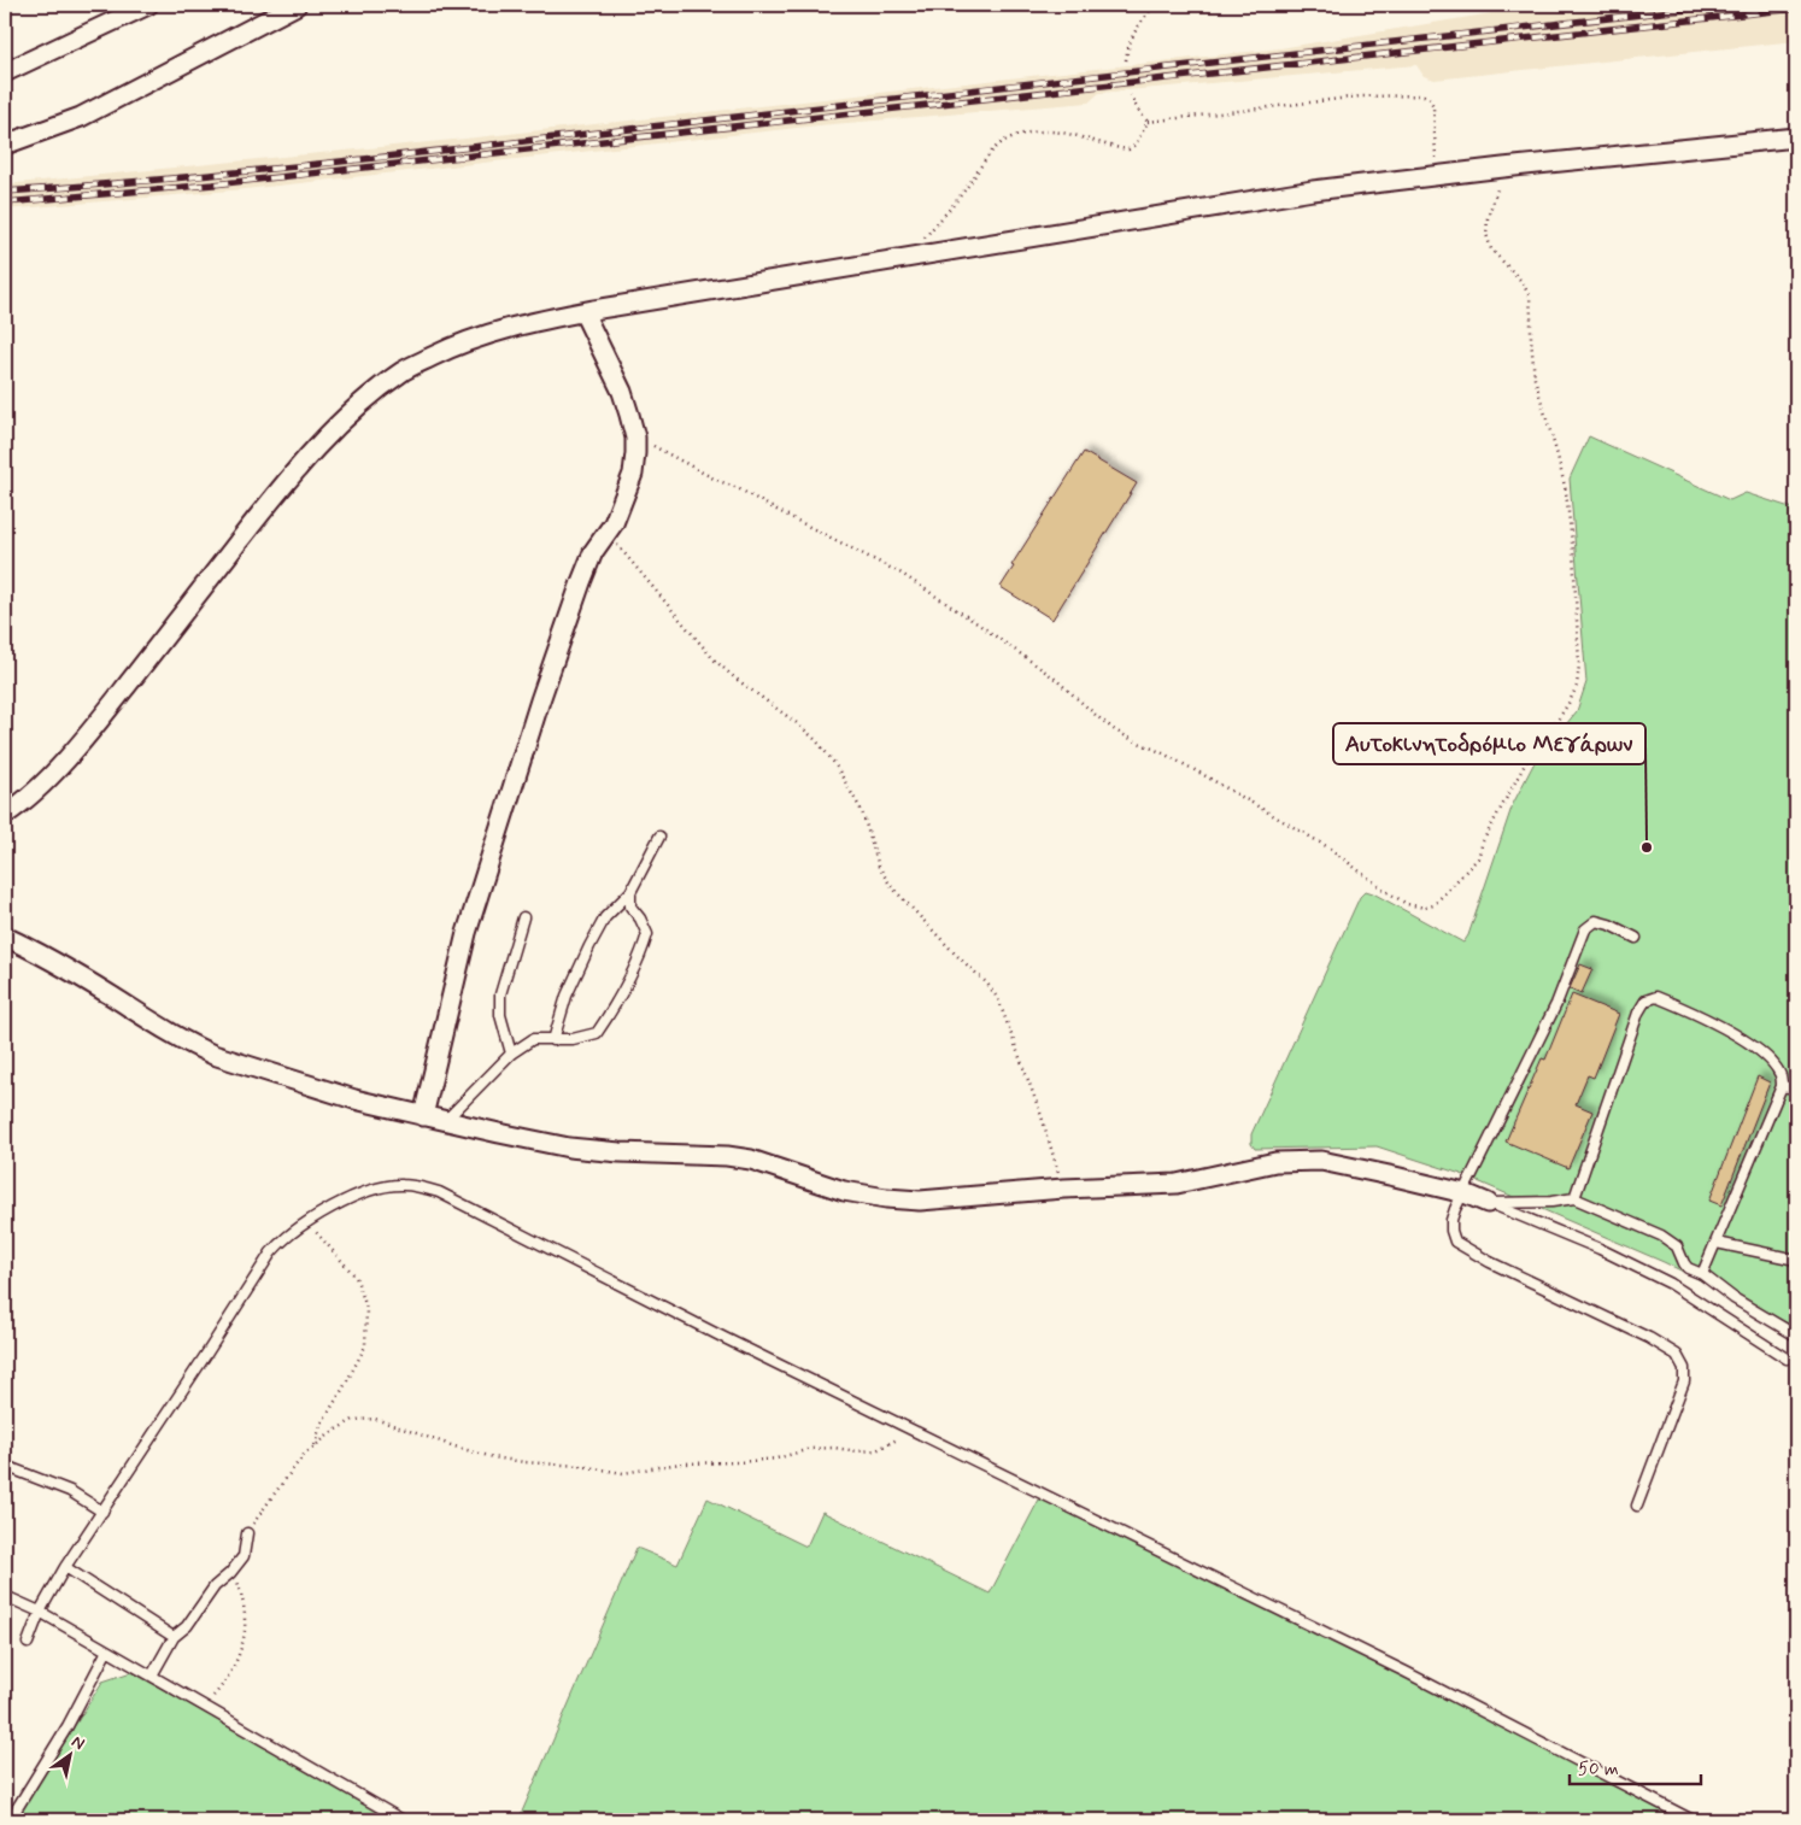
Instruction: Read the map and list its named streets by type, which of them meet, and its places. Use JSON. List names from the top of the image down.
{
  "places": ["Αυτοκινητοδρόμιο Μεγάρων"],
  "scale_bar": "50 m",
  "north": "top right"
}
